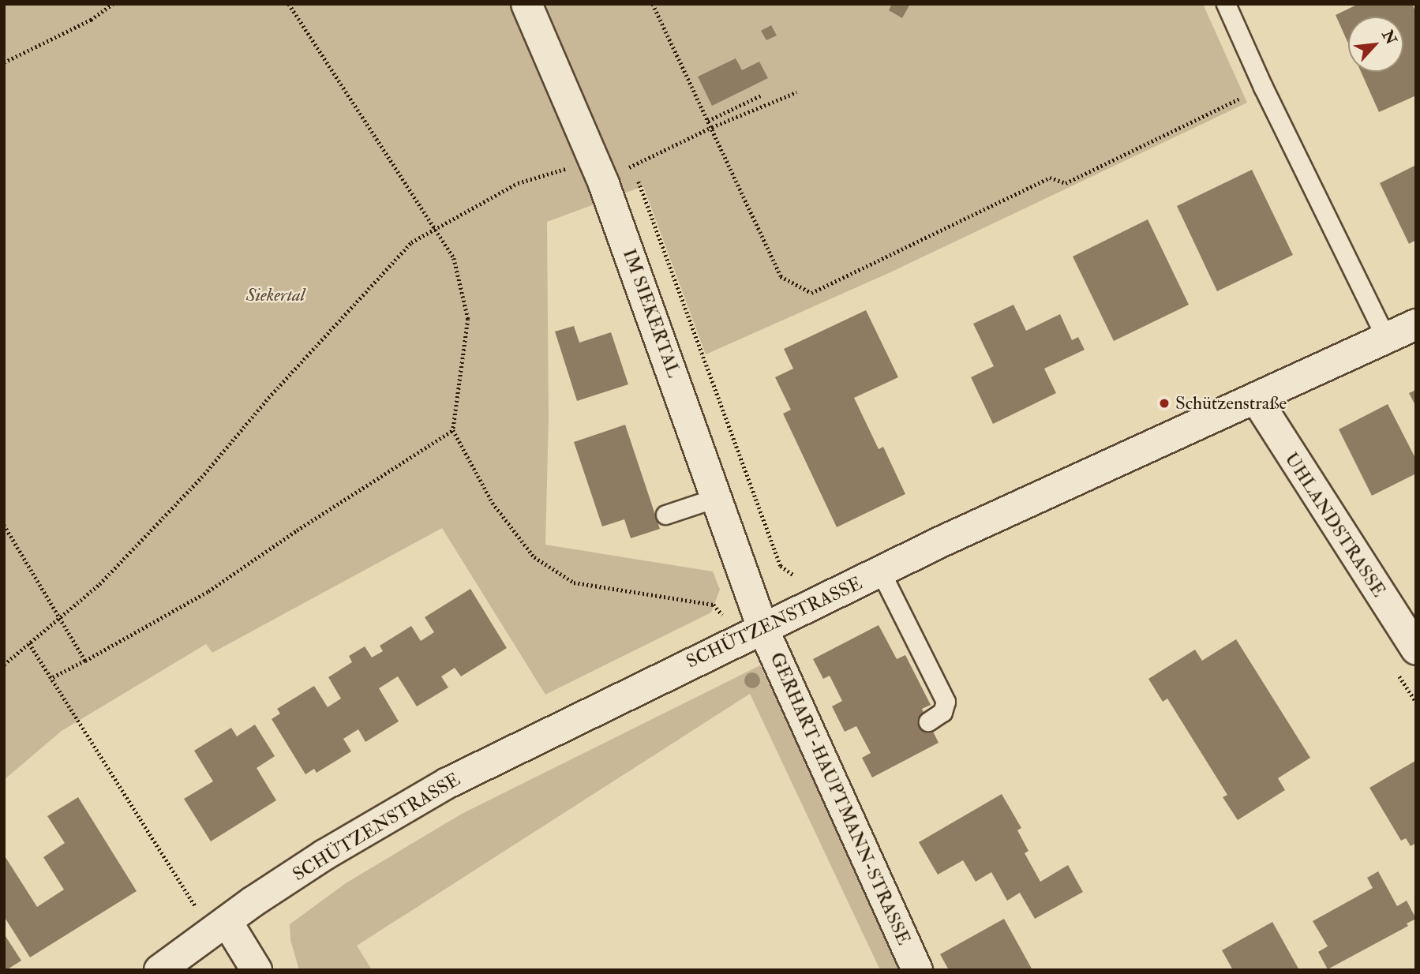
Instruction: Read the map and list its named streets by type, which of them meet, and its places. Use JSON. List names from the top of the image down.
{
  "streets": {
    "street": [
      "IM SIEKERTAL",
      "UHLANDSTRASSE",
      "SCHÜTZENSTRASSE",
      "GERHART-HAUPTMANN-STRASSE"
    ]
  },
  "crossings": [
    ["IM SIEKERTAL", "SCHÜTZENSTRASSE"],
    ["IM SIEKERTAL", "GERHART-HAUPTMANN-STRASSE"],
    ["UHLANDSTRASSE", "SCHÜTZENSTRASSE"],
    ["SCHÜTZENSTRASSE", "GERHART-HAUPTMANN-STRASSE"]
  ],
  "parks": ["Siekertal"],
  "places": ["Schützenstraße"],
  "north": "top right"
}
